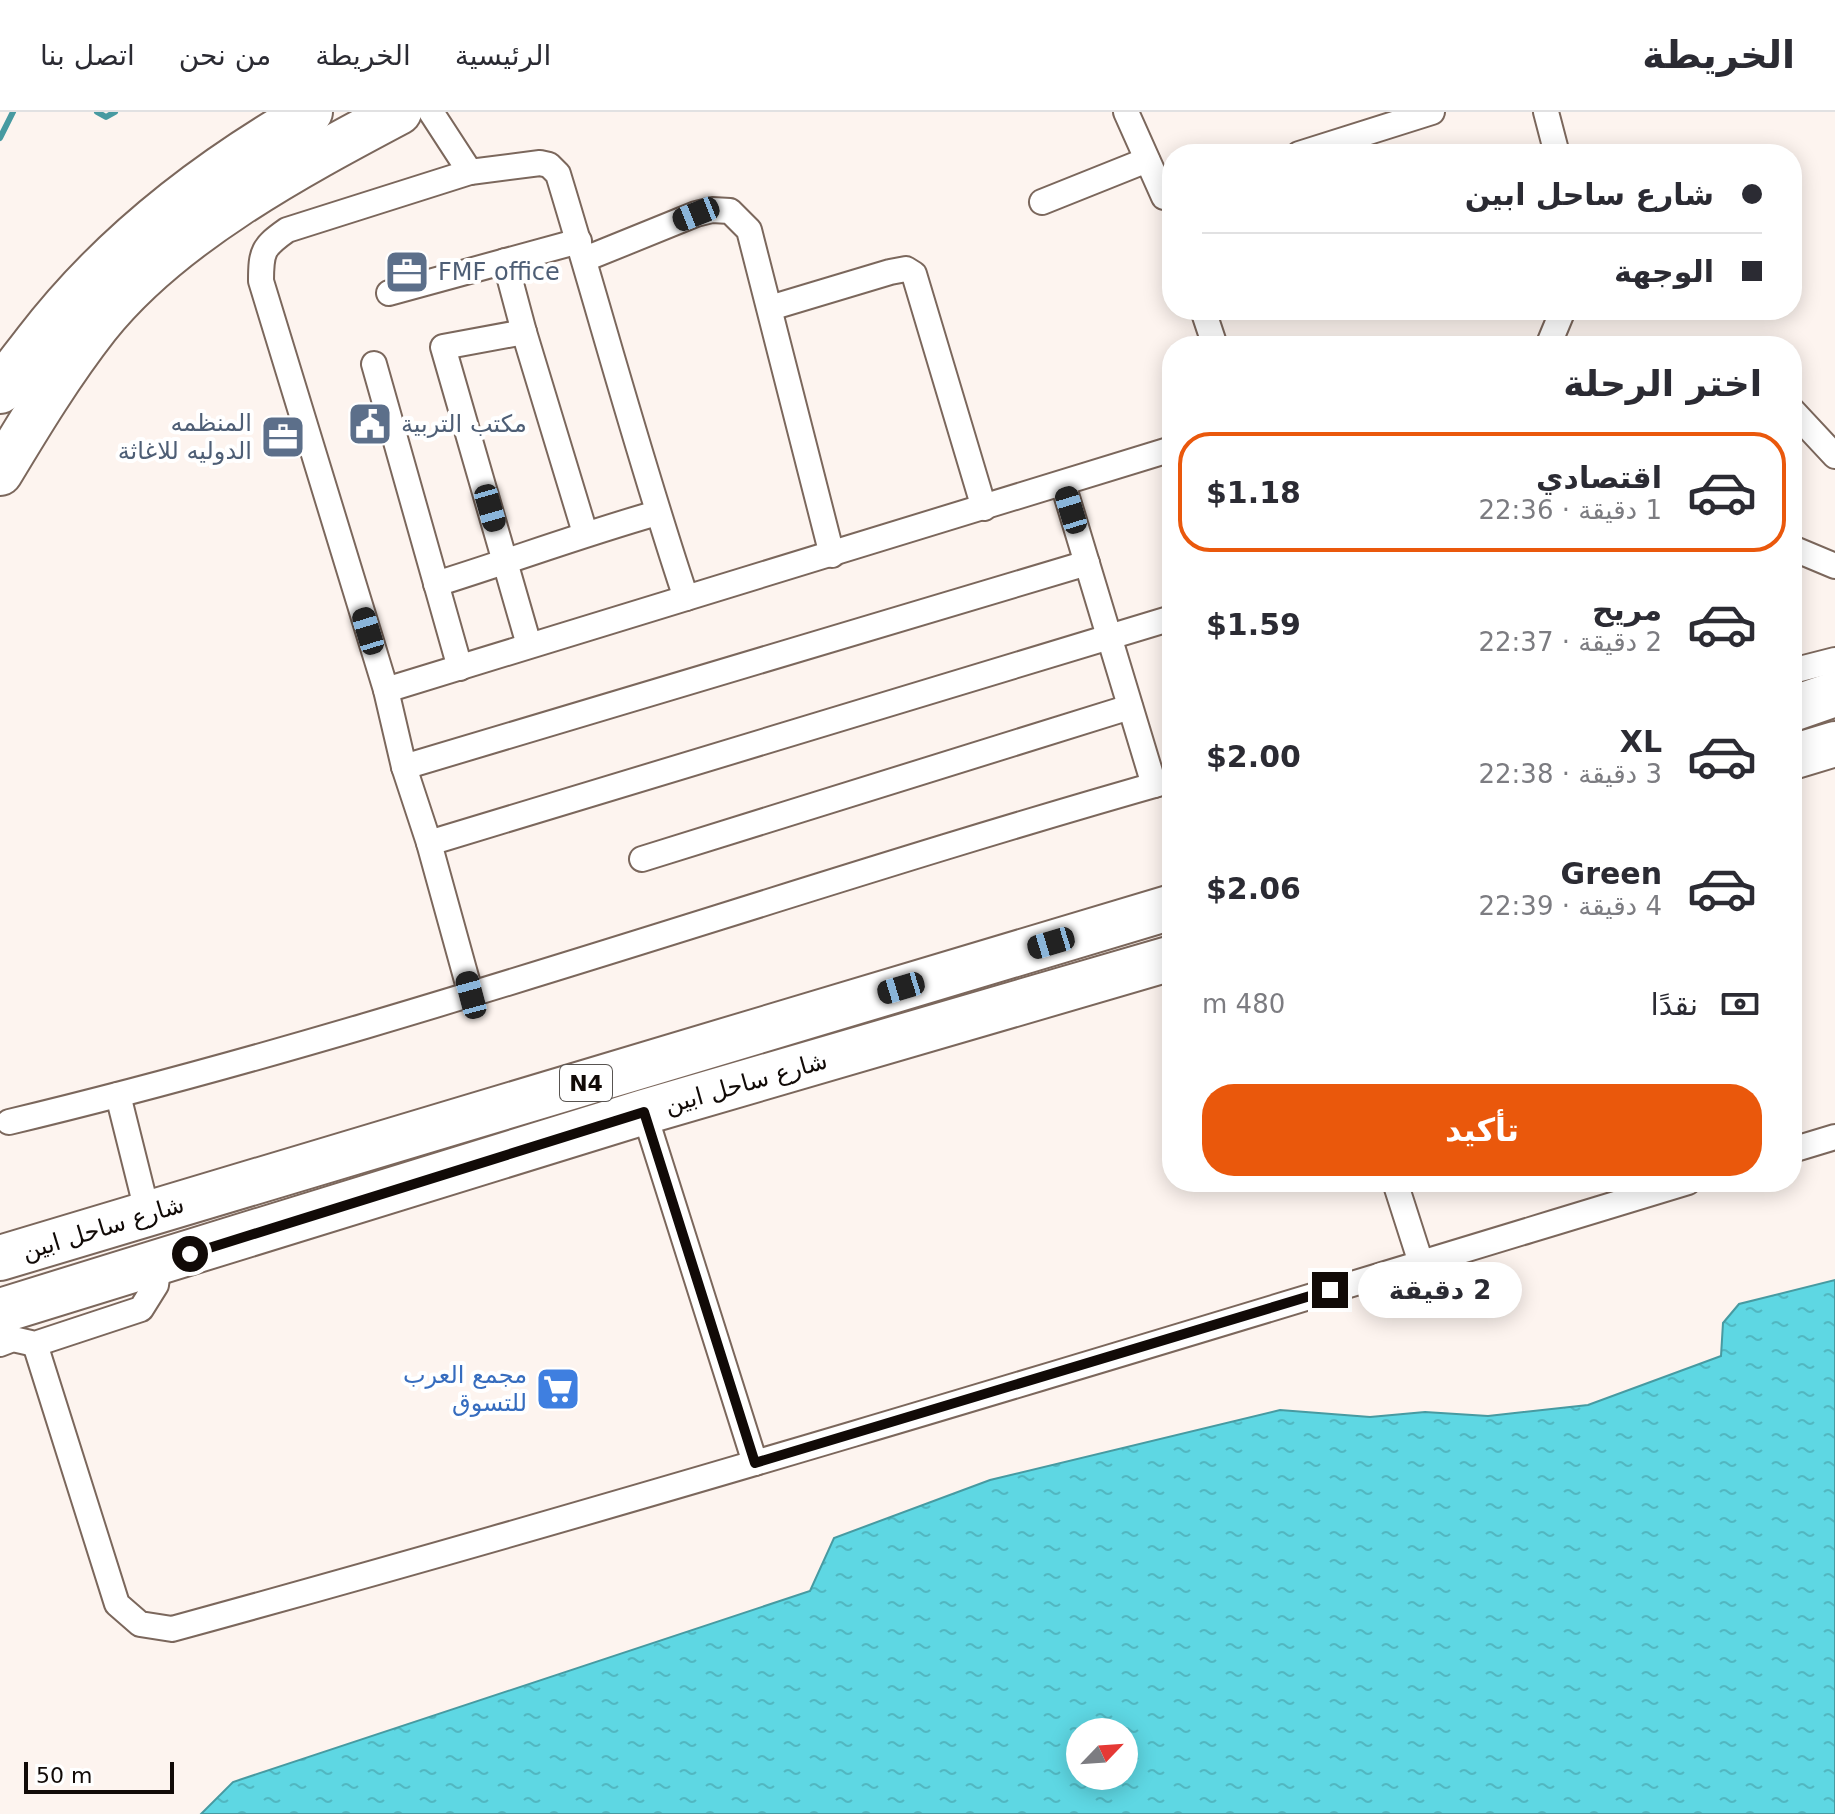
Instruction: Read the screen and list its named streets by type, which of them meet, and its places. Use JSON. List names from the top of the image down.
{
  "streets": {
    "highway": ["N4", "شارع ساحل ابين"]
  },
  "places": {
    "office": ["FMF office", "المنظمه الدوليه للاغاثة"],
    "public building": ["مكتب التربية"],
    "supermarket": ["مجمع العرب للتسوق"]
  },
  "scale_bar": "50 m",
  "north": "top right",
  "page": {
    "header": "الخريطة",
    "nav": [
      "الرئيسية",
      "الخريطة",
      "من نحن",
      "اتصل بنا"
    ],
    "banner": ["شارع ساحل ابين", "الوجهة"],
    "heading": "اختر الرحلة",
    "list": [
      {
        "name": "اقتصادي",
        "note": "1 دقيقة · 22:36",
        "value": "$1.18"
      },
      {
        "name": "مريح",
        "note": "2 دقيقة · 22:37",
        "value": "$1.59"
      },
      {
        "name": "XL",
        "note": "3 دقيقة · 22:38",
        "value": "$2.00"
      },
      {
        "name": "Green",
        "note": "4 دقيقة · 22:39",
        "value": "$2.06"
      }
    ],
    "pay": ["نقدًا", "480 m"],
    "buttons": "تأكيد",
    "bubble": "2 دقيقة",
    "scale": "50 m"
  }
}
